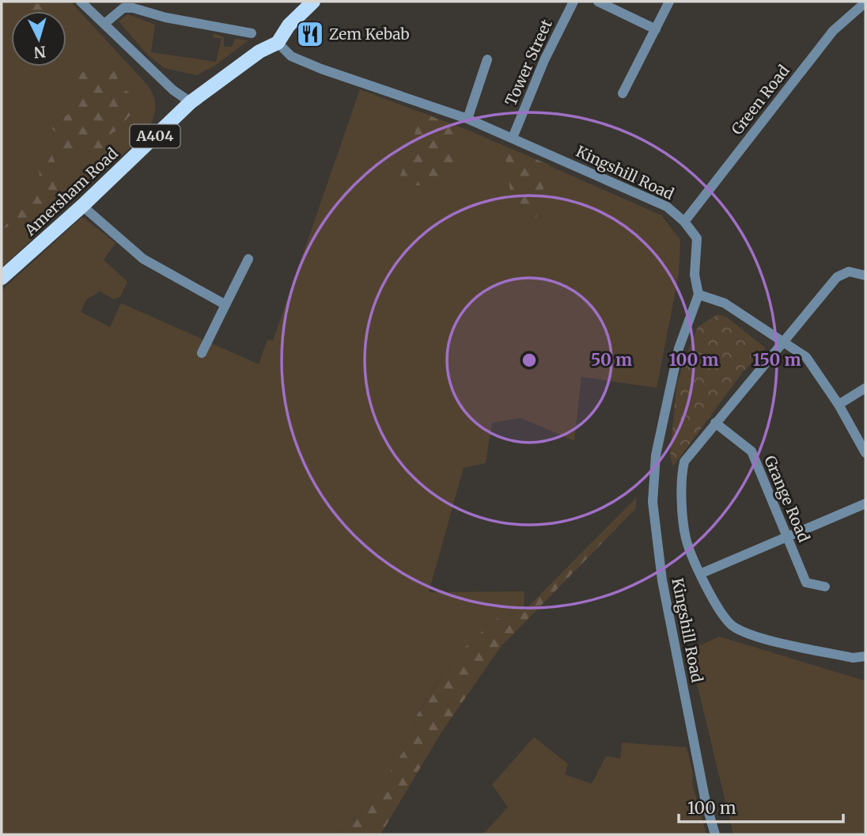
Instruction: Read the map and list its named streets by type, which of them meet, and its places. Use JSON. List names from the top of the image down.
{
  "streets": {
    "main road": ["A404", "Amersham Road"],
    "street": [
      "Tower Street",
      "Green Road",
      "Kingshill Road",
      "Grange Road"
    ]
  },
  "crossings": [
    ["Tower Street", "Kingshill Road"],
    ["Green Road", "Kingshill Road"],
    ["Kingshill Road", "Amersham Road"]
  ],
  "places": {
    "restaurant": ["Zem Kebab"]
  },
  "scale_bar": "100 m",
  "north": "bottom",
  "rings": ["50 m", "100 m", "150 m"]
}
